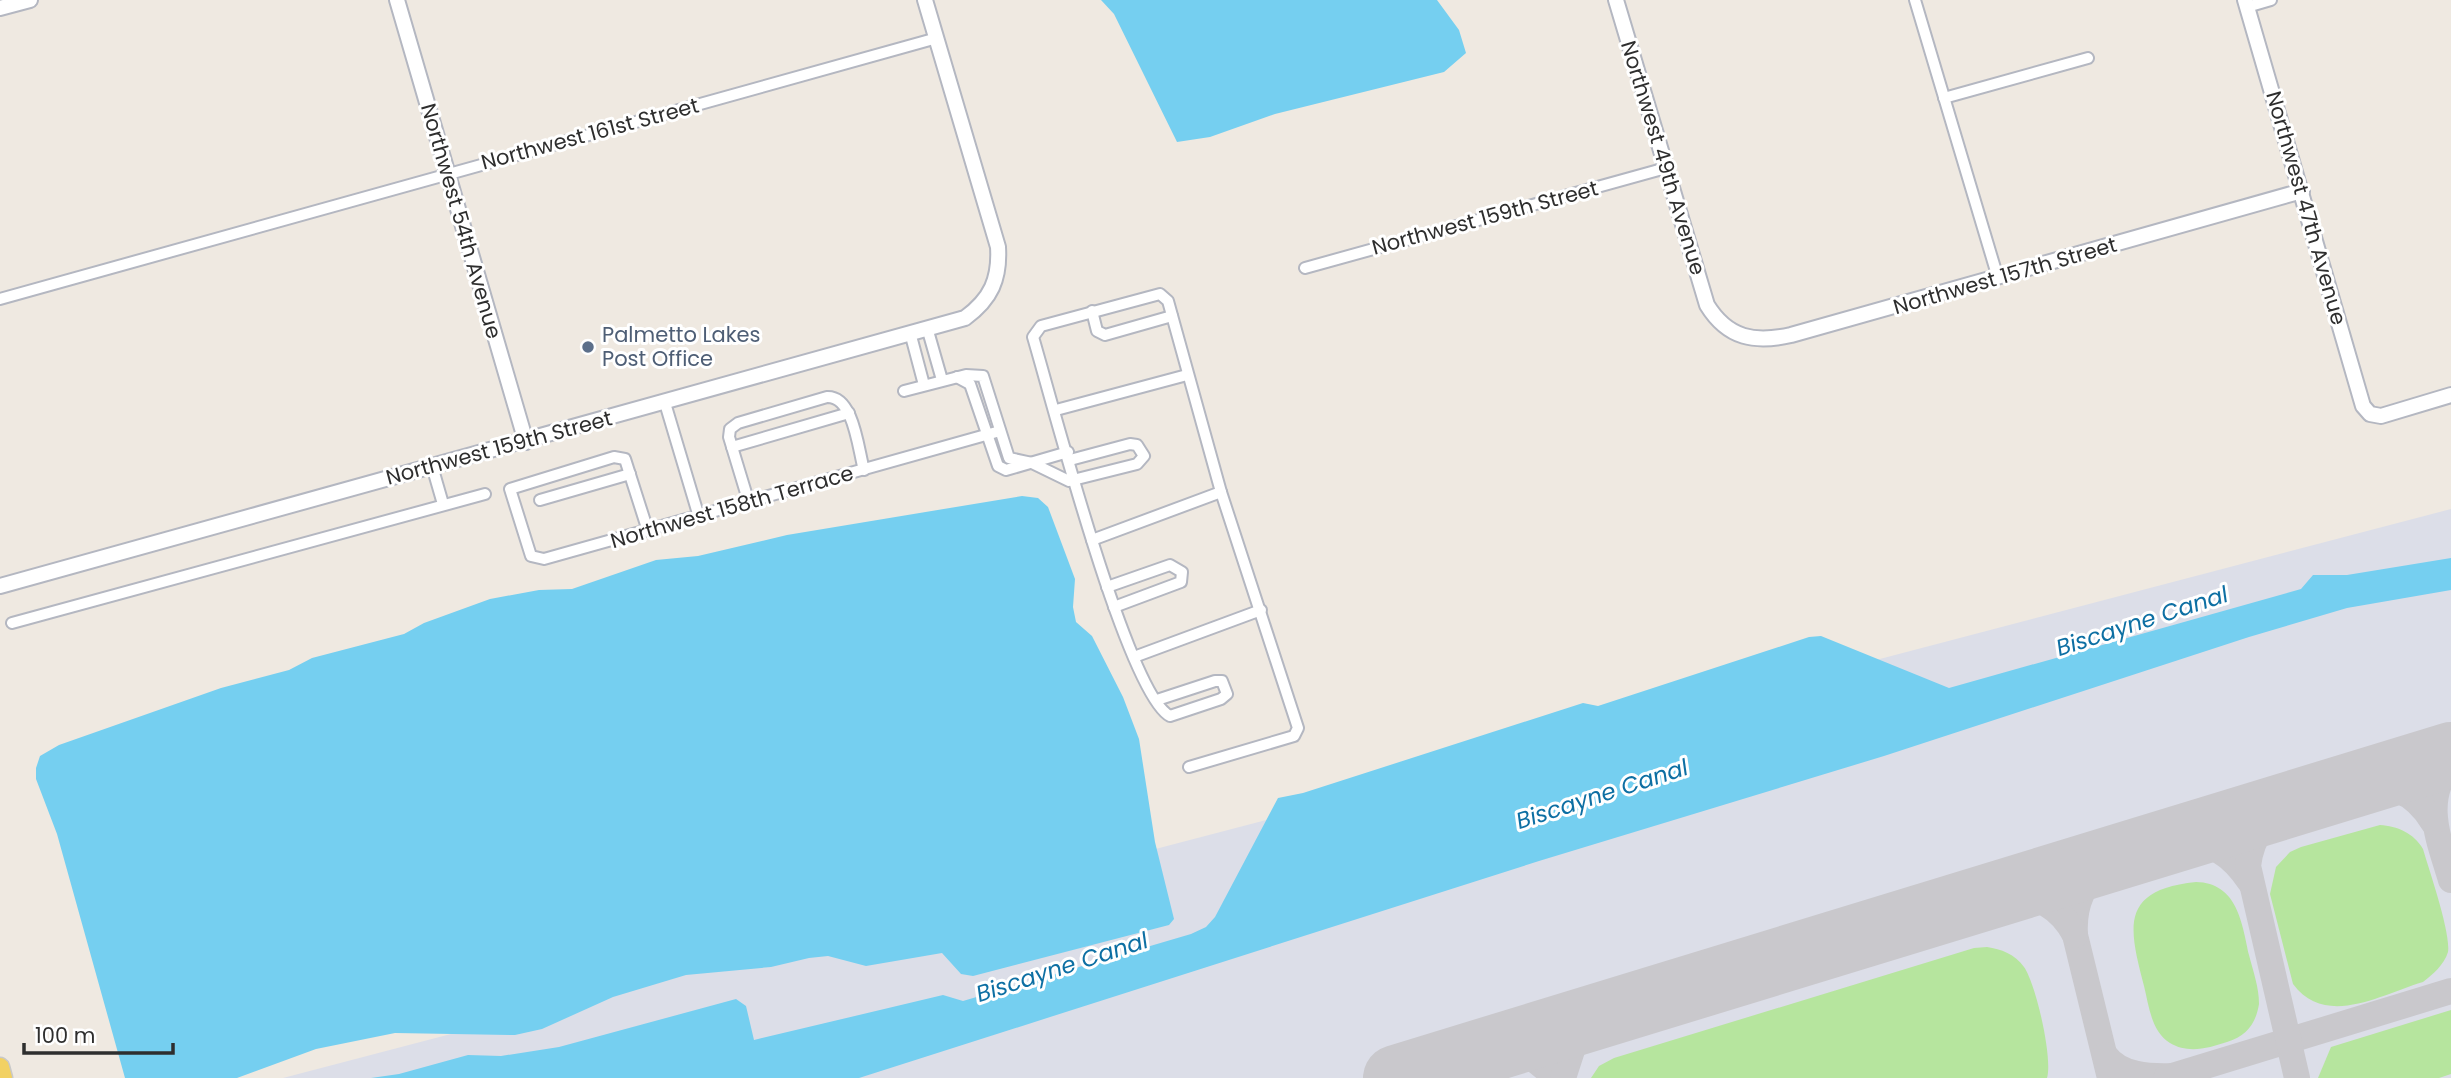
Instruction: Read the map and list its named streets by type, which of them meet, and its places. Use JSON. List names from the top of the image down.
{
  "streets": {
    "street": [
      "Northwest 161st Street",
      "Northwest 49th Avenue",
      "Northwest 47th Avenue",
      "Northwest 159th Street",
      "Northwest 54th Avenue",
      "Northwest 157th Street",
      "Northwest 158th Terrace"
    ]
  },
  "crossings": [
    ["Northwest 161st Street", "Northwest 159th Street"],
    ["Northwest 161st Street", "Northwest 54th Avenue"],
    ["Northwest 49th Avenue", "Northwest 159th Street"],
    ["Northwest 49th Avenue", "Northwest 157th Street"],
    ["Northwest 47th Avenue", "Northwest 157th Street"],
    ["Northwest 159th Street", "Northwest 54th Avenue"]
  ],
  "water": ["Biscayne Canal"],
  "places": ["Palmetto Lakes Post Office"],
  "scale_bar": "100 m"
}
